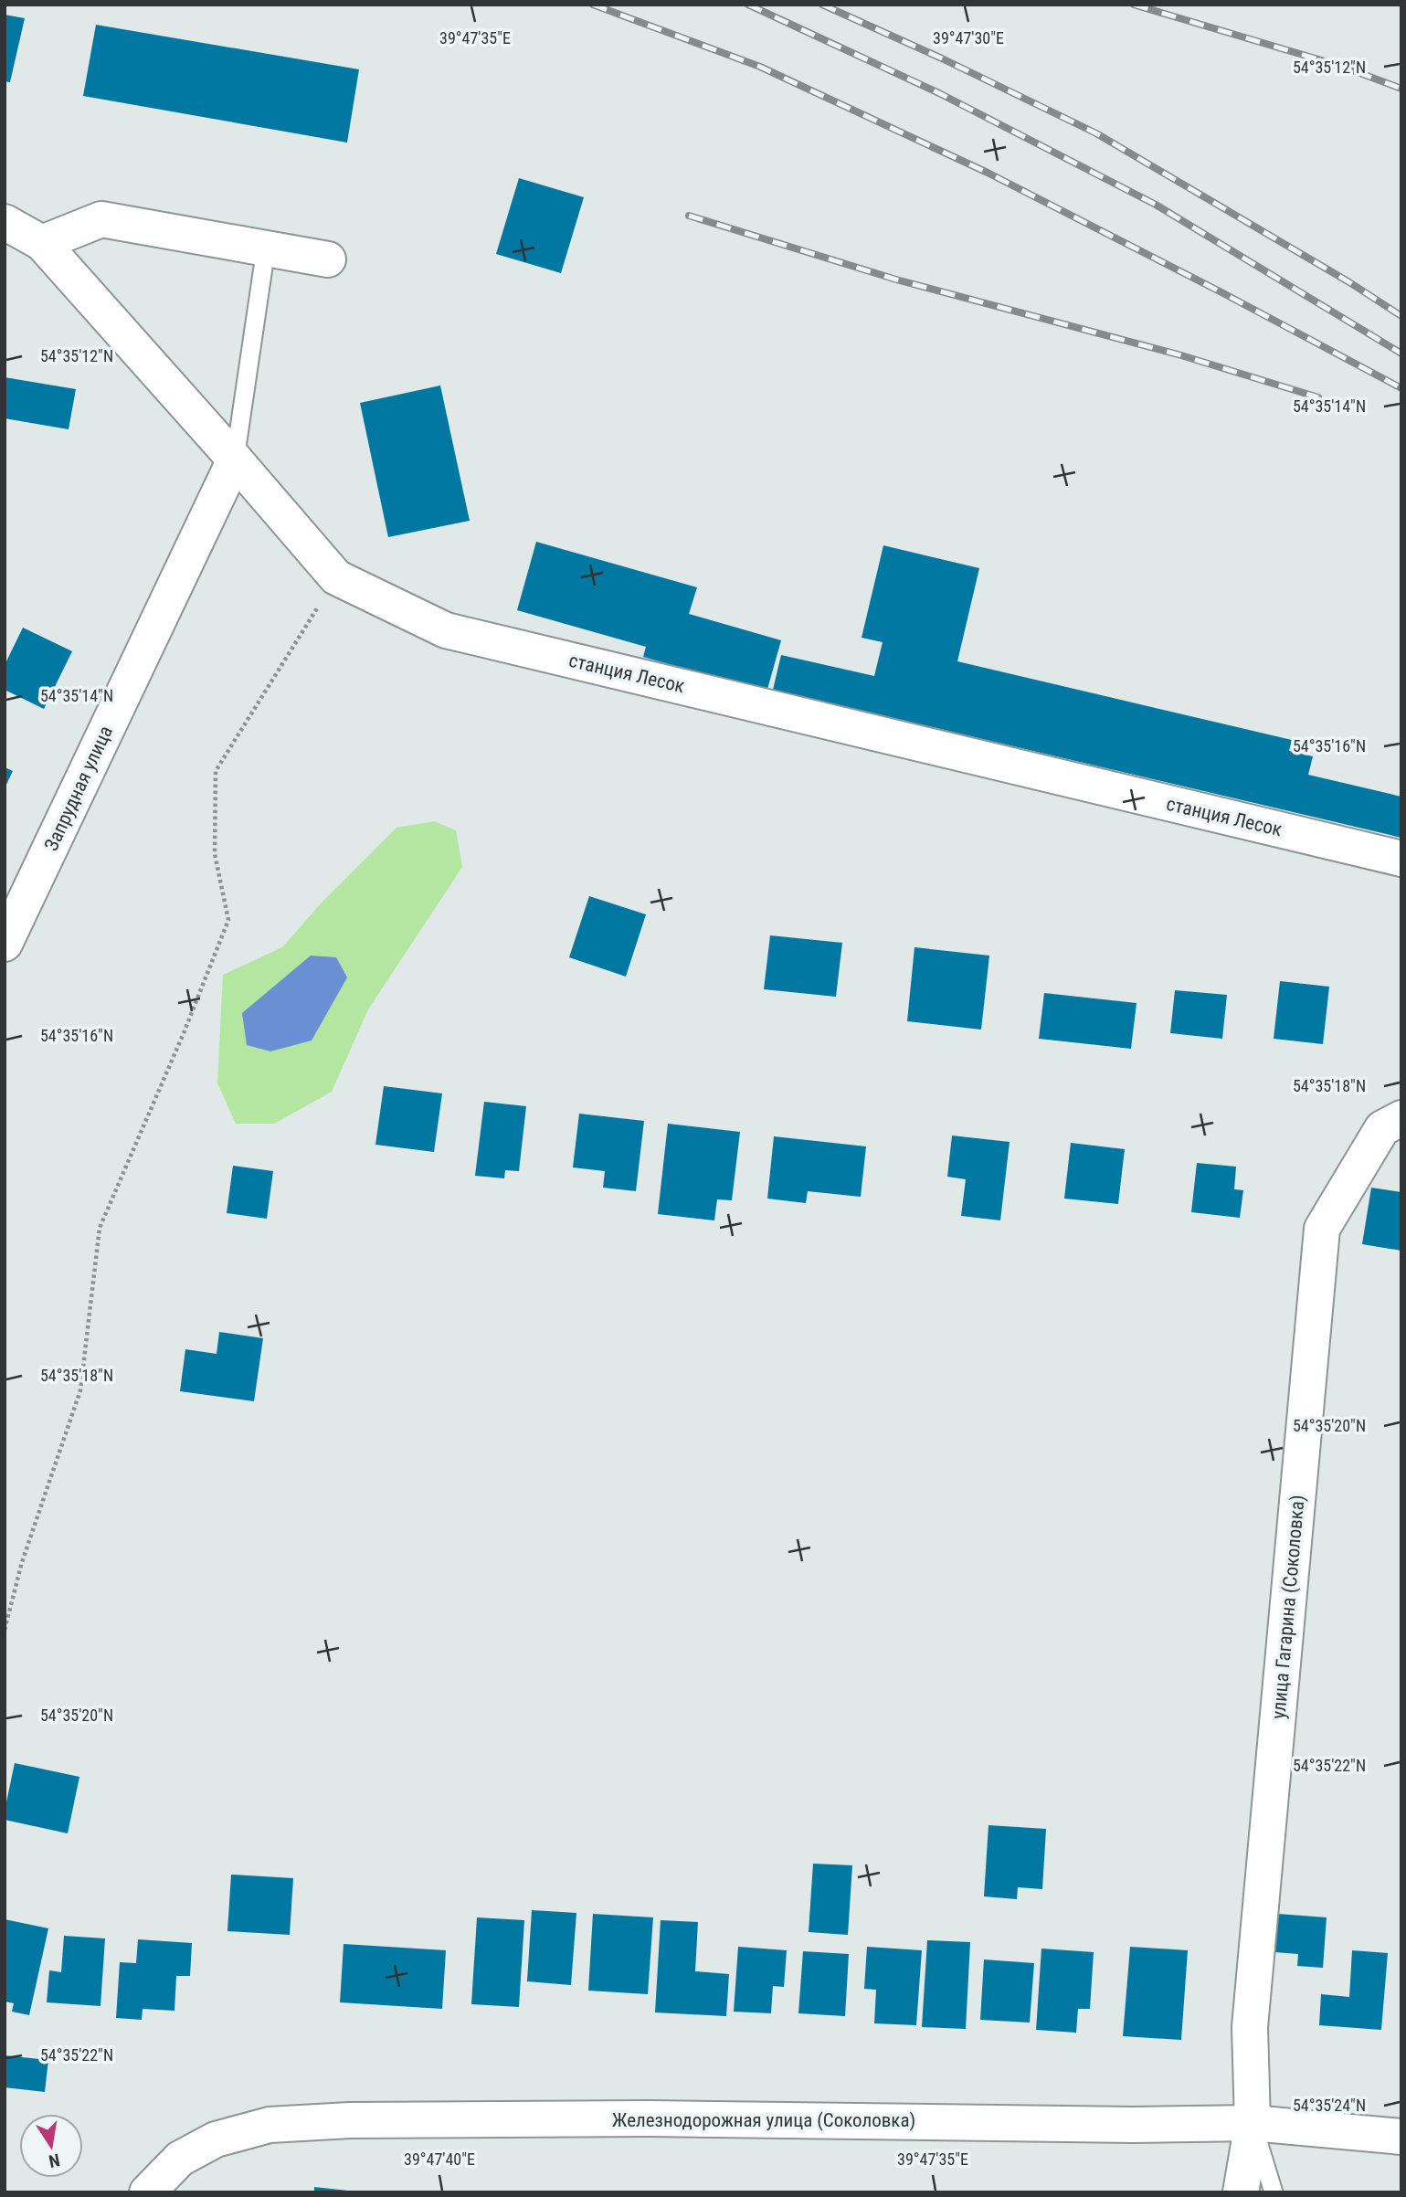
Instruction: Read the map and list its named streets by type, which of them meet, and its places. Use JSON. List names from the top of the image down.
{
  "streets": {
    "street": [
      "станция Лесок",
      "Запрудная улица",
      "улица Гагарина (Соколовка)",
      "Железнодорожная улица (Соколовка)"
    ]
  },
  "crossings": [
    ["станция Лесок", "Запрудная улица"],
    ["улица Гагарина (Соколовка)", "Железнодорожная улица (Соколовка)"]
  ],
  "north": "bottom",
  "coordinates": [
    "39°47'35\"E",
    "39°47'30\"E",
    "54°35'12\"N",
    "54°35'14\"N",
    "54°35'16\"N",
    "54°35'18\"N",
    "54°35'20\"N",
    "54°35'22\"N",
    "54°35'24\"N",
    "39°47'40\"E"
  ]
}
